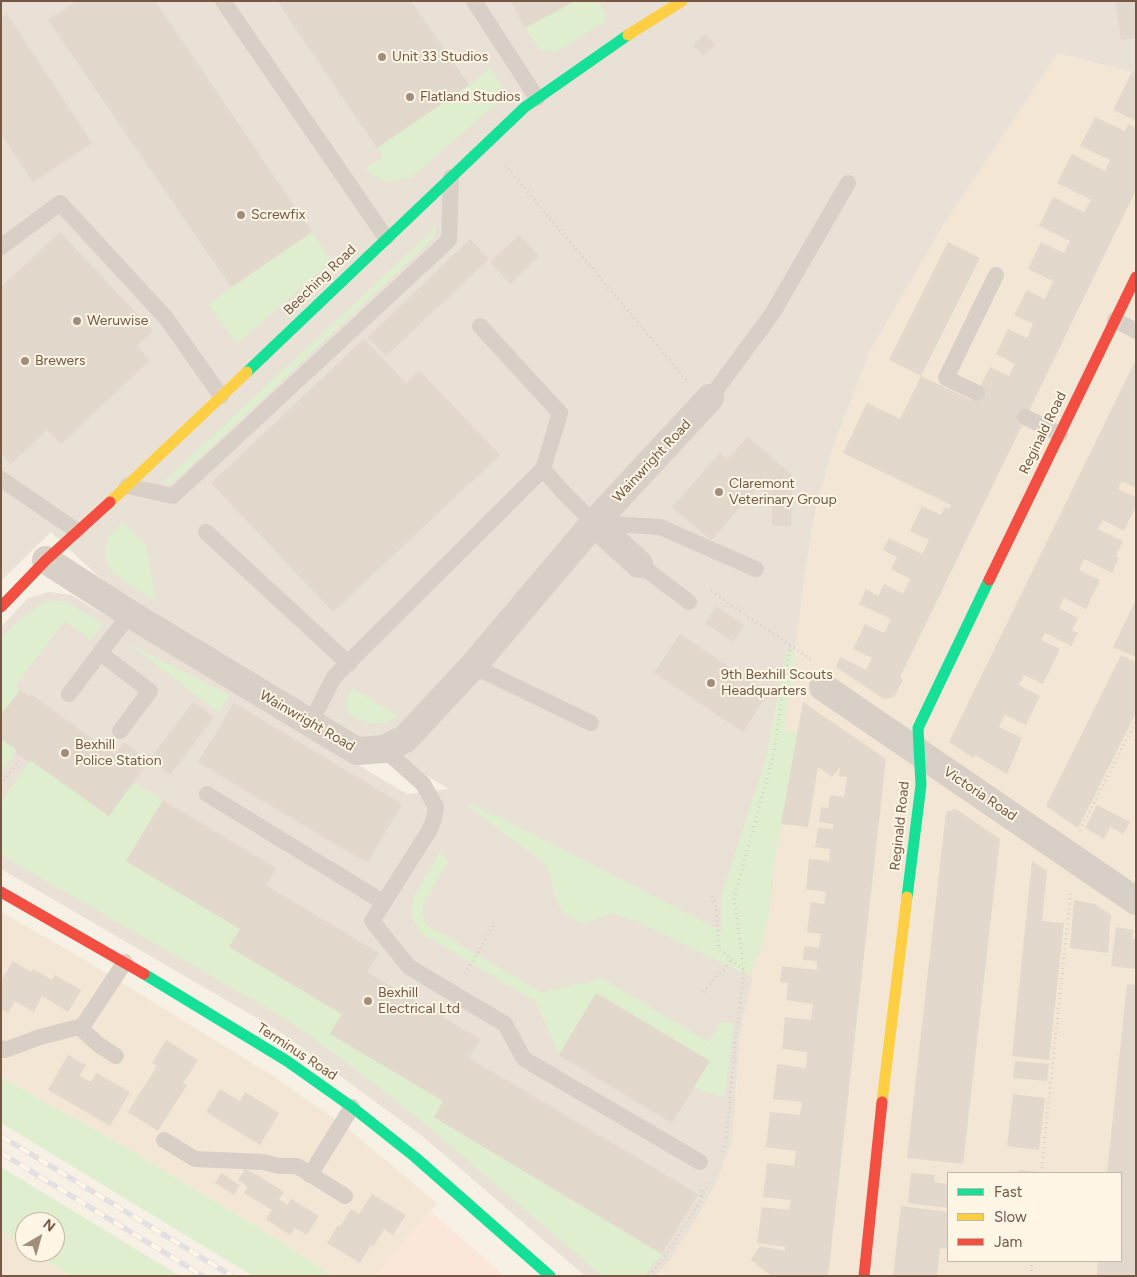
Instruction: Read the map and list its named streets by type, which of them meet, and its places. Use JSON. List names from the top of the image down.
{
  "streets": {
    "street": [
      "Beeching Road",
      "Reginald Road",
      "Wainwright Road",
      "Victoria Road",
      "Terminus Road"
    ]
  },
  "crossings": [
    ["Beeching Road", "Wainwright Road"],
    ["Reginald Road", "Victoria Road"]
  ],
  "places": [
    "Unit 33 Studios",
    "Flatland Studios",
    "Screwfix",
    "Weruwise",
    "Brewers",
    "Claremont Veterinary Group",
    "9th Bexhill Scouts Headquarters",
    "Bexhill Police Station",
    "Bexhill Electrical Ltd"
  ],
  "legend": ["Fast", "Slow", "Jam"],
  "north": "top right"
}
